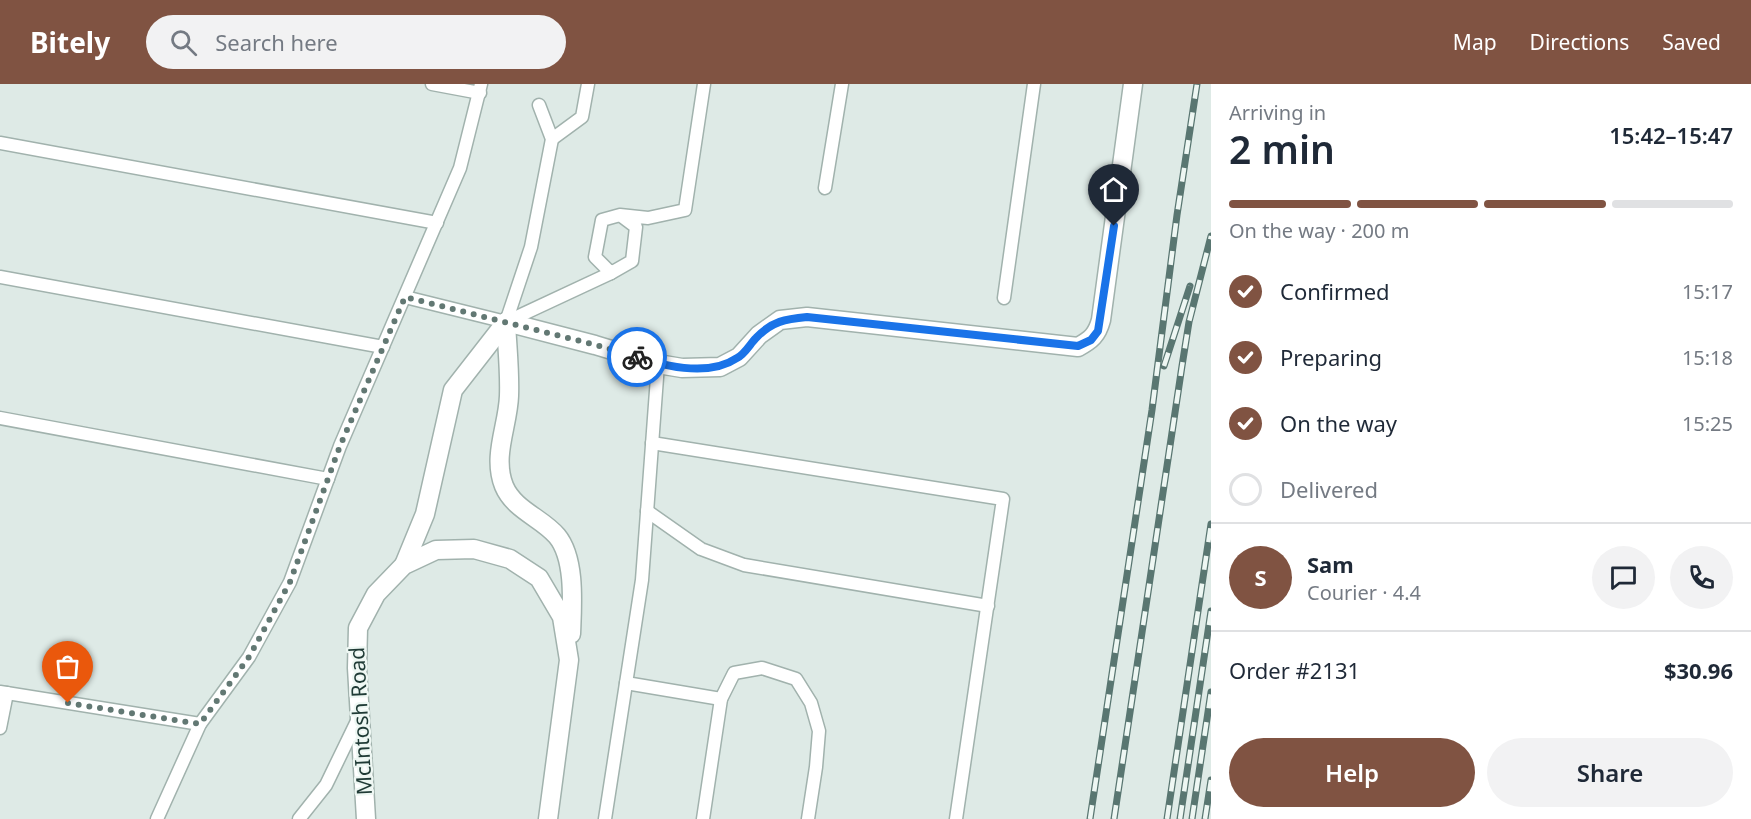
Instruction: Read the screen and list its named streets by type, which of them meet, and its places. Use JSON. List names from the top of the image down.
{
  "streets": {
    "street": ["McIntosh Road"]
  },
  "page": {
    "header": "Bitely",
    "search": "Search here",
    "nav": ["Map", "Directions", "Saved"],
    "heading": ["2 min", "Arriving in", "15:42–15:47"],
    "panel": [
      "Sam",
      "Courier · 4.4",
      "Order #2131",
      "$30.96"
    ],
    "bar": "On the way · 200 m",
    "list": [
      ["Confirmed", "15:17"],
      ["Preparing", "15:18"],
      ["On the way", "15:25"],
      "Delivered"
    ],
    "round": "S",
    "buttons": ["Help", "Share"]
  }
}
